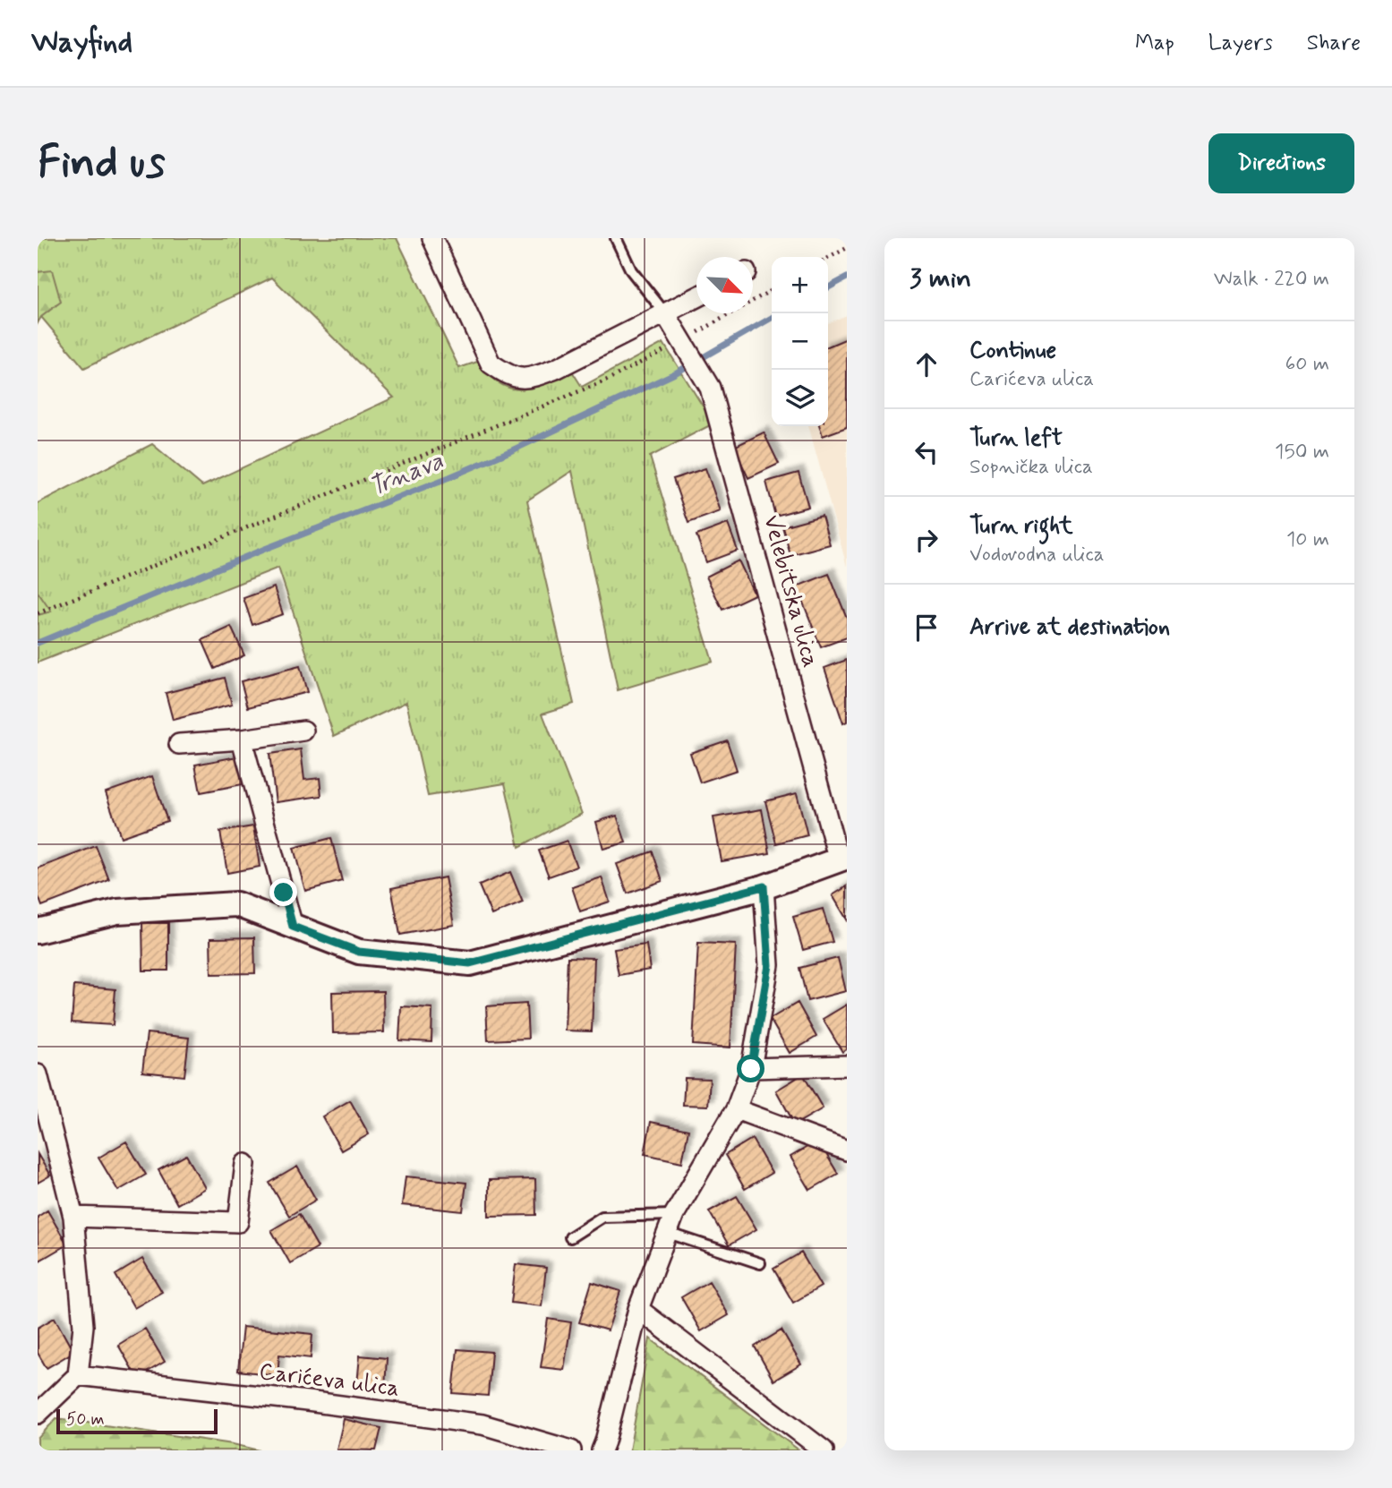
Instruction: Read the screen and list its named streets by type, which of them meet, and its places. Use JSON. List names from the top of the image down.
{
  "streets": {
    "street": ["Velebitska ulica", "Carićeva ulica"]
  },
  "water": ["Trnava"],
  "scale_bar": "50 m",
  "north": "bottom right",
  "page": {
    "header": "Wayfind",
    "nav": ["Map", "Layers", "Share"],
    "buttons": "Directions",
    "title": "Find us",
    "heading": ["3 min", "Walk · 220 m"],
    "map_buttons": ["+", "−"],
    "list": [
      ["Continue", "Carićeva ulica", "60 m"],
      ["Turn left", "Sopnička ulica", "150 m"],
      ["Turn right", "Vodovodna ulica", "10 m"],
      "Arrive at destination"
    ],
    "scale": "50 m"
  }
}
